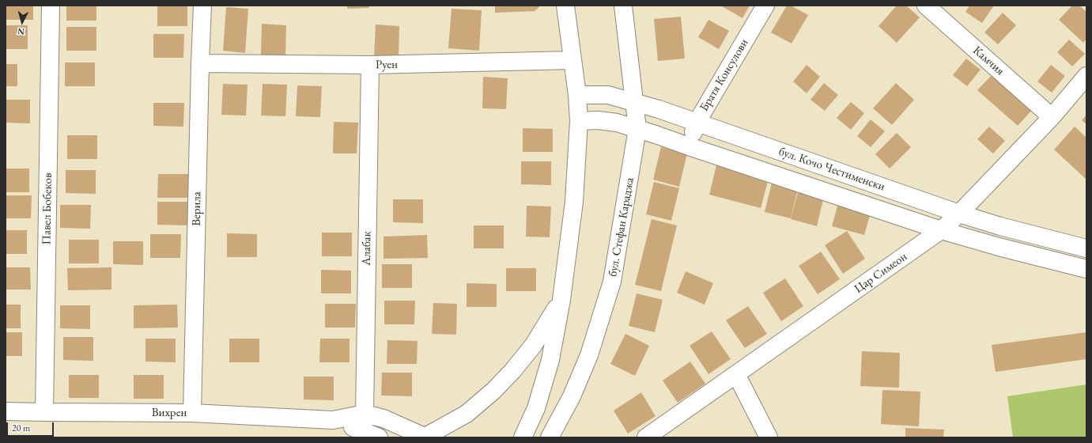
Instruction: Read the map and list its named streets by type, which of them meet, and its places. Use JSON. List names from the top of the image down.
{
  "streets": {
    "street": [
      "Камчия",
      "Руен",
      "Братя Консулови",
      "бул. Кочо Честименски",
      "Павел Бобеков",
      "Верила",
      "бул. Стефан Караджа",
      "Алабак",
      "Цар Симеон",
      "Вихрен"
    ]
  },
  "crossings": [
    ["Камчия", "Цар Симеон"],
    ["Руен", "Верила"],
    ["Руен", "Алабак"],
    ["Братя Консулови", "бул. Кочо Честименски"],
    ["бул. Кочо Честименски", "бул. Стефан Караджа"],
    ["бул. Кочо Честименски", "Цар Симеон"],
    ["Павел Бобеков", "Вихрен"],
    ["Верила", "Вихрен"]
  ],
  "scale_bar": "20 m",
  "north": "bottom"
}
